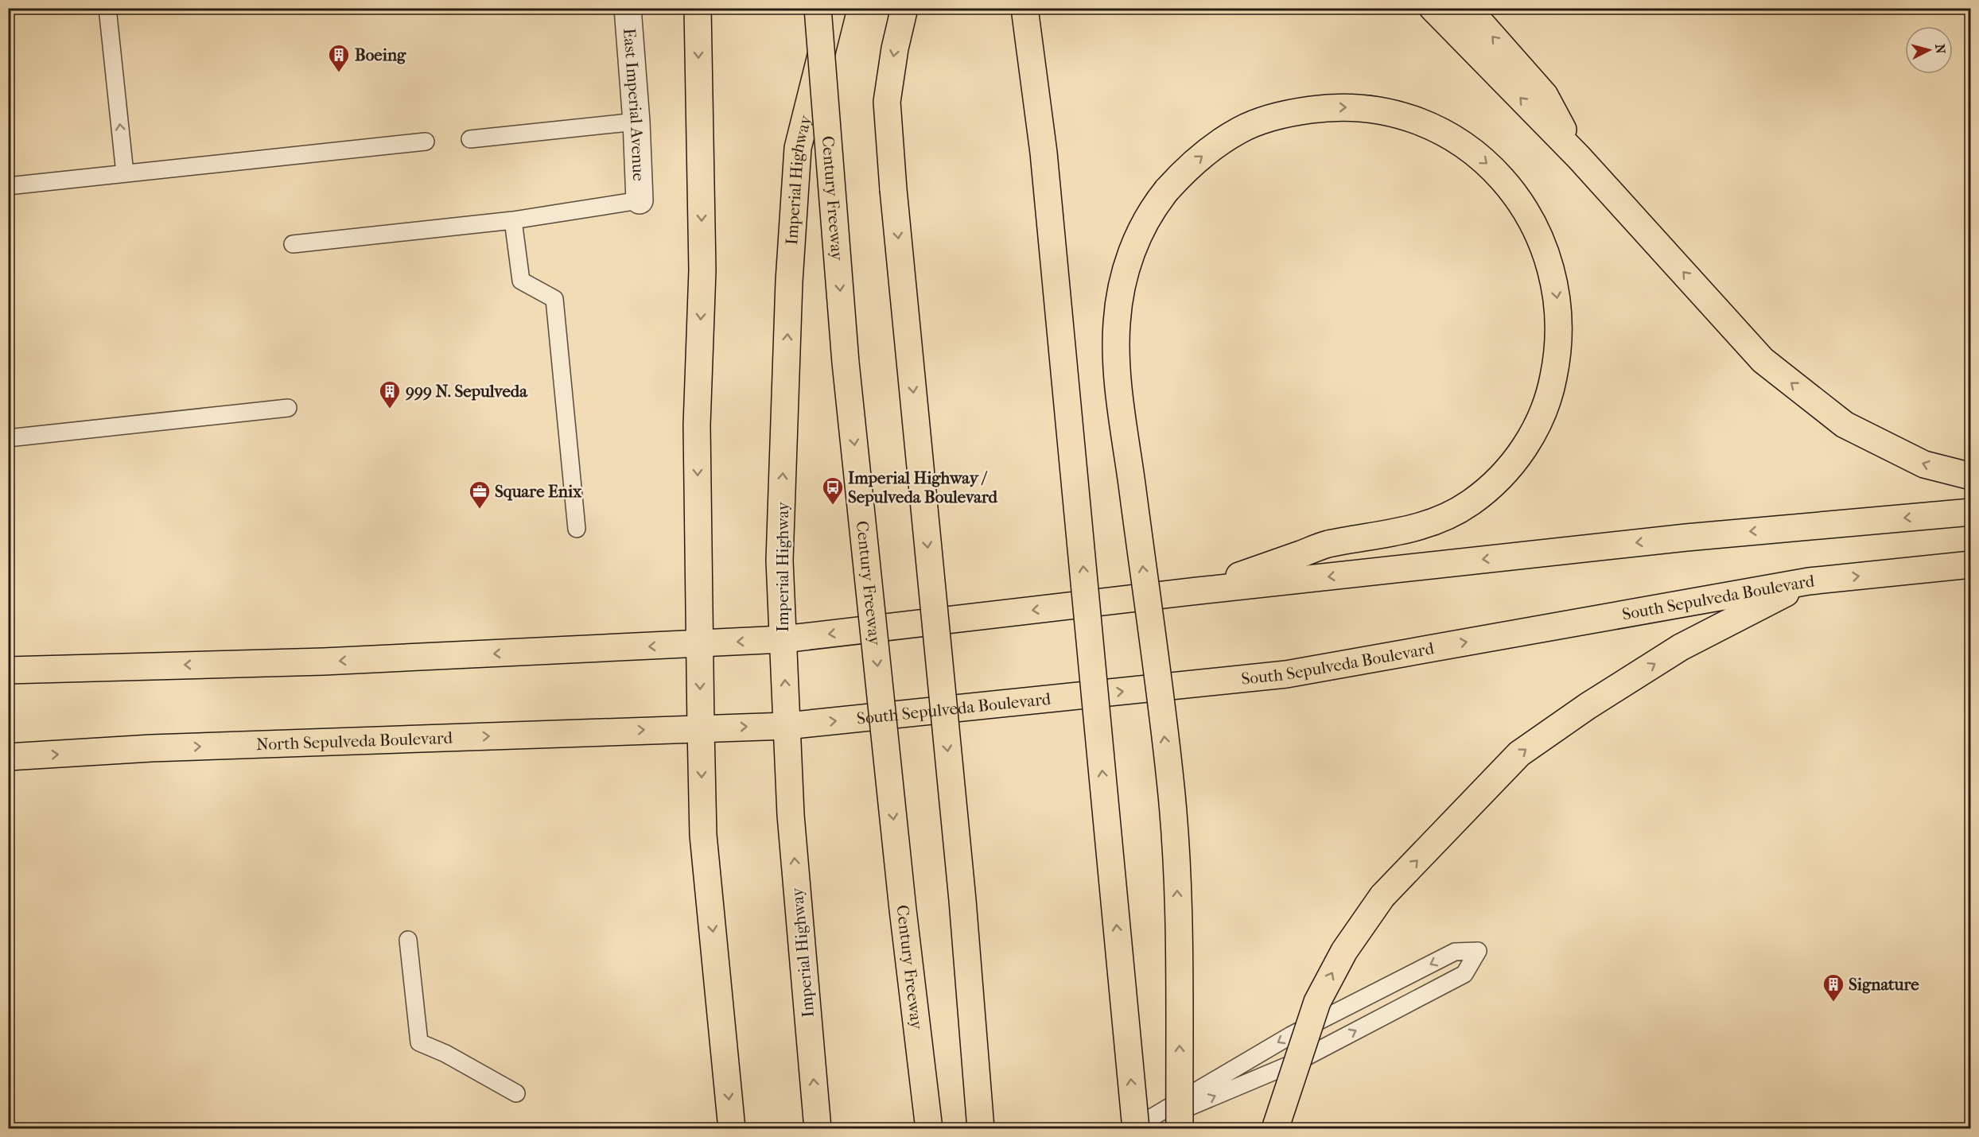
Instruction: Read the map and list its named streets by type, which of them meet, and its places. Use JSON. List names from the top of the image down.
{
  "streets": {
    "main road": [
      "Imperial Highway",
      "Century Freeway",
      "South Sepulveda Boulevard",
      "North Sepulveda Boulevard"
    ],
    "street": ["East Imperial Avenue"]
  },
  "crossings": [
    ["Imperial Highway", "South Sepulveda Boulevard"],
    ["South Sepulveda Boulevard", "North Sepulveda Boulevard"]
  ],
  "places": {
    "building": ["Boeing", "999 N. Sepulveda", "Signature"],
    "bus stop": ["Imperial Highway / Sepulveda Boulevard"],
    "office": ["Square Enix"]
  },
  "north": "right"
}
